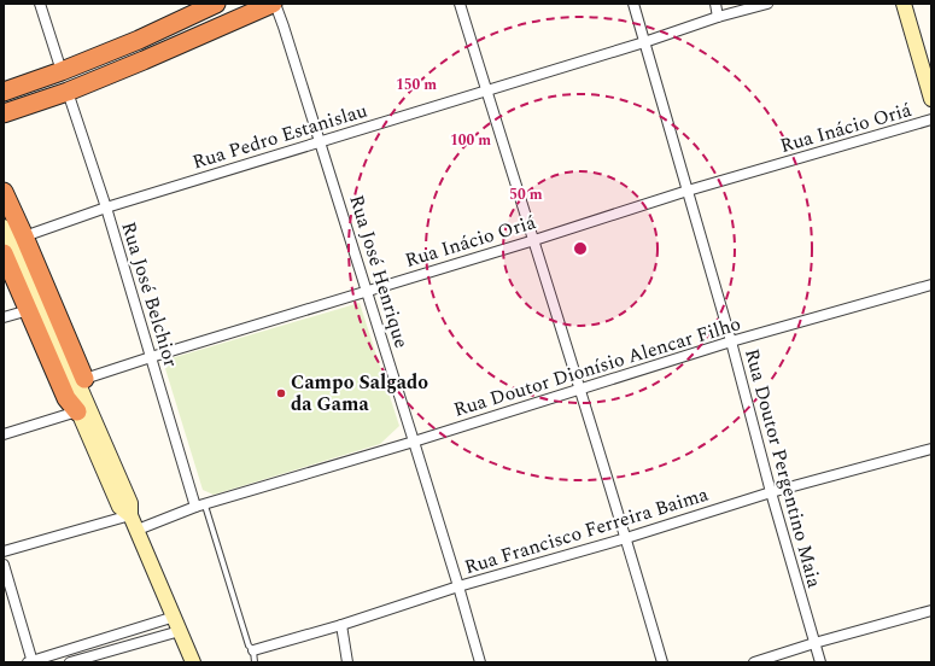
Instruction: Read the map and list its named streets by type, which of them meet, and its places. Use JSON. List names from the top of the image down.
{
  "streets": {
    "street": [
      "Rua Inácio Oriá",
      "Rua Pedro Estanislau",
      "Rua José Henrique",
      "Rua José Belchior",
      "Rua Doutor Dionísio Alencar Filho",
      "Rua Doutor Pergentino Maia",
      "Rua Francisco Ferreira Baima"
    ]
  },
  "crossings": [
    ["Rua Inácio Oriá", "Rua José Henrique"],
    ["Rua Inácio Oriá", "Rua José Belchior"],
    ["Rua Inácio Oriá", "Rua Doutor Pergentino Maia"],
    ["Rua Pedro Estanislau", "Rua José Henrique"],
    ["Rua Pedro Estanislau", "Rua José Belchior"],
    ["Rua Pedro Estanislau", "Rua Doutor Pergentino Maia"],
    ["Rua José Henrique", "Rua Doutor Dionísio Alencar Filho"],
    ["Rua José Henrique", "Rua Francisco Ferreira Baima"],
    ["Rua José Belchior", "Rua Doutor Dionísio Alencar Filho"],
    ["Rua José Belchior", "Rua Francisco Ferreira Baima"],
    ["Rua Doutor Dionísio Alencar Filho", "Rua Doutor Pergentino Maia"],
    ["Rua Doutor Pergentino Maia", "Rua Francisco Ferreira Baima"]
  ],
  "places": ["Campo Salgado da Gama"],
  "rings": ["150 m", "100 m", "50 m"]
}
